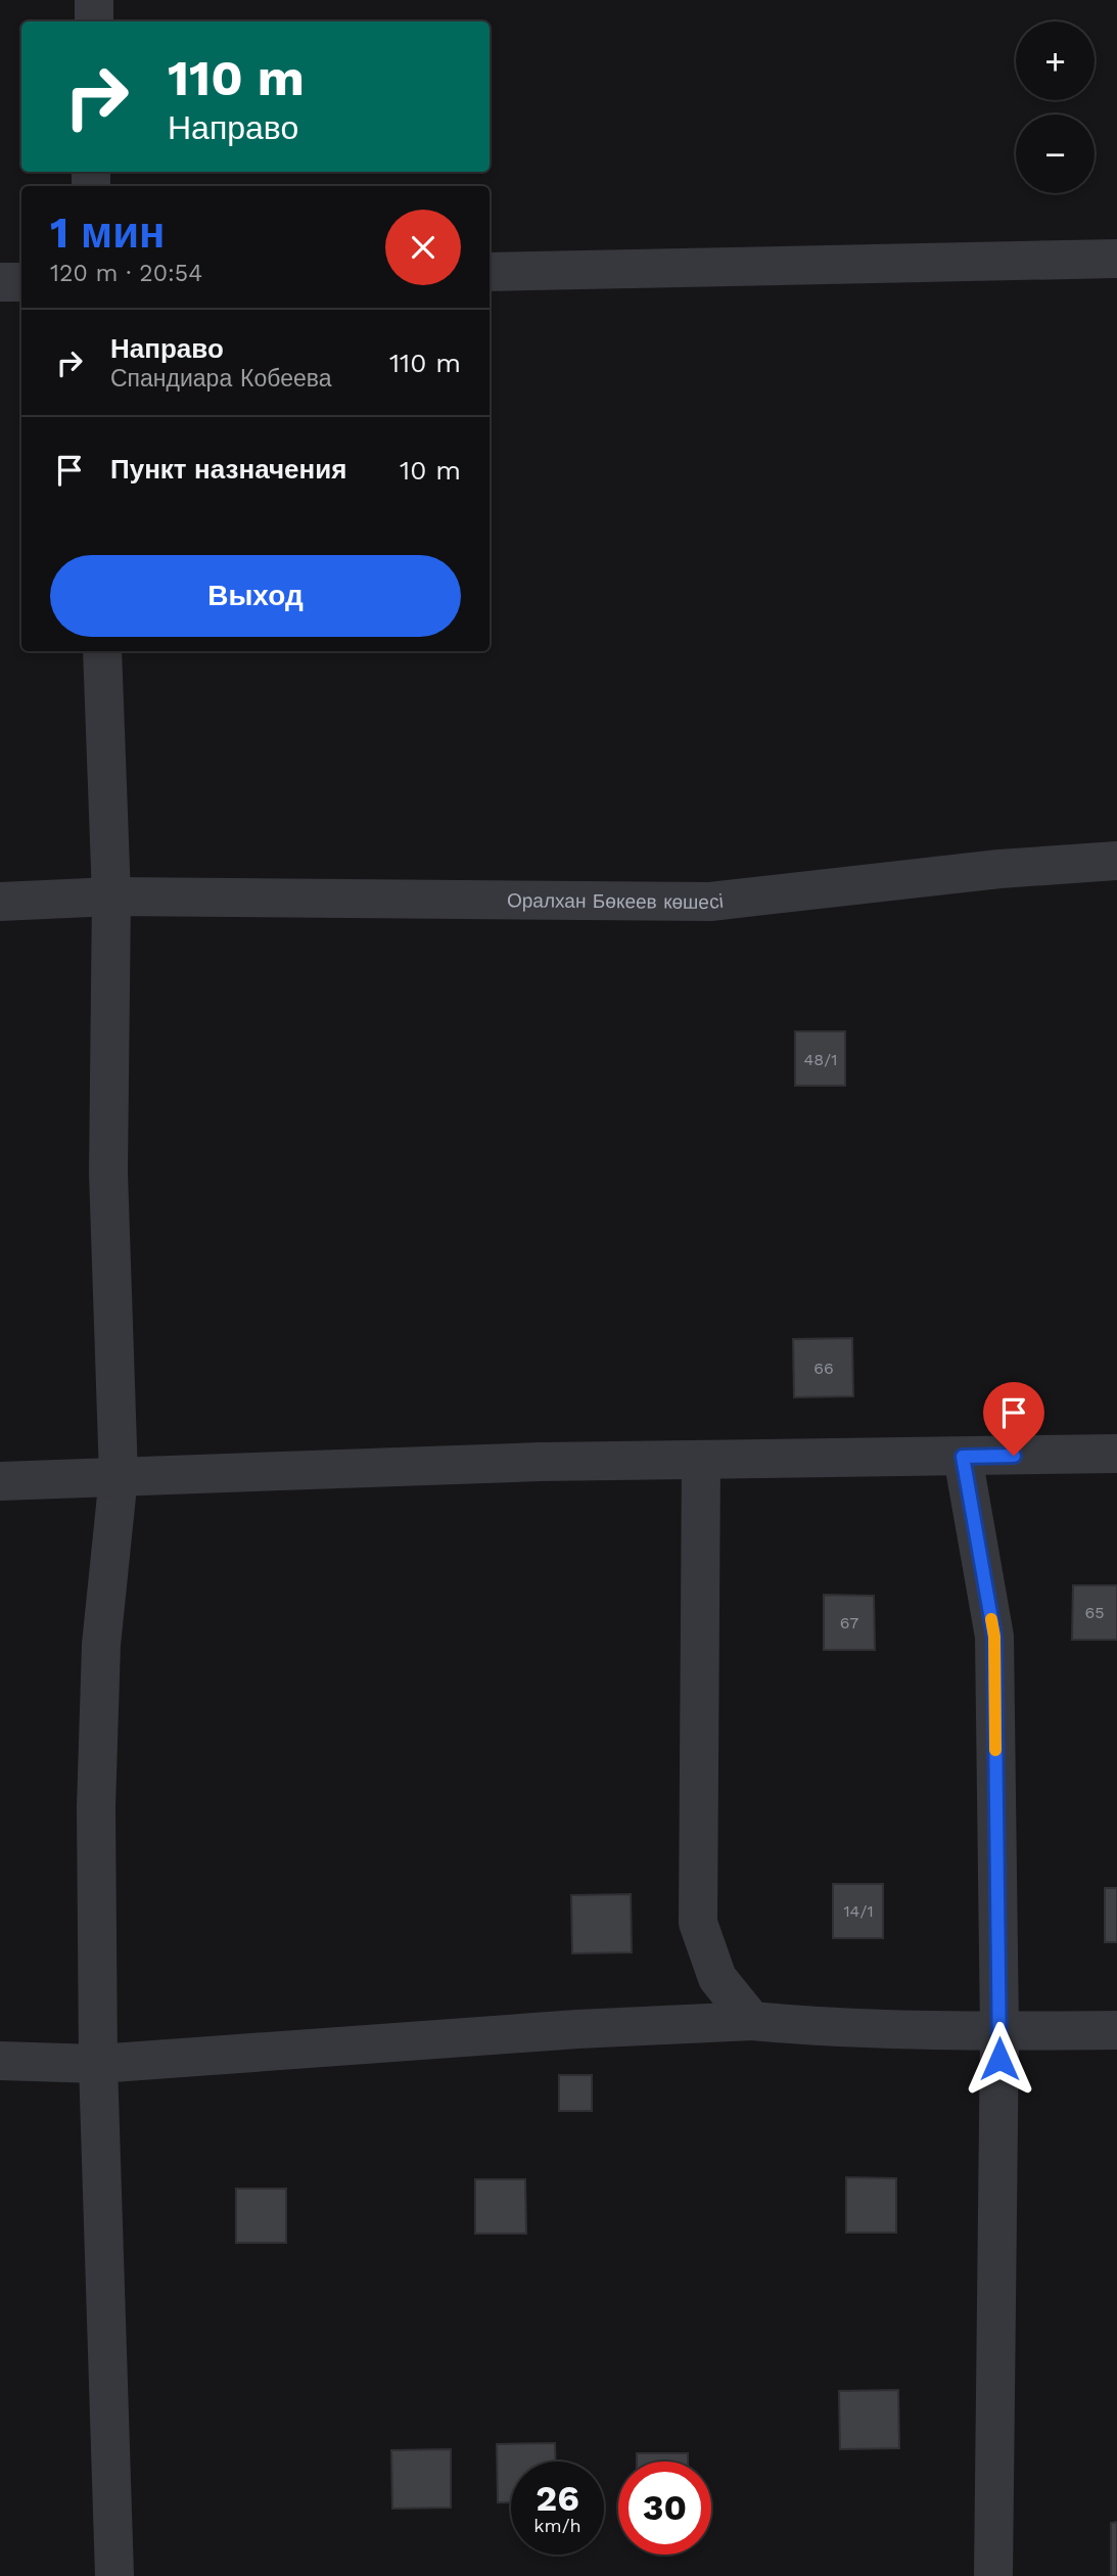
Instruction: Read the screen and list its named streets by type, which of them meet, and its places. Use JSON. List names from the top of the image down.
{
  "streets": {
    "street": ["Оралхан Бөкеев көшесі"]
  },
  "house_numbers": [
    "48/1",
    "66",
    "65",
    "67",
    "14/1"
  ],
  "page": {
    "map_buttons": ["+", "−"],
    "turn": ["110 m", "Направо"],
    "heading": ["1 мин", "120 m · 20:54"],
    "list": [
      {
        "name": "Направо",
        "note": "Спандиара Кобеева",
        "value": "110 m"
      },
      {
        "name": "Пункт назначения",
        "value": "10 m"
      }
    ],
    "buttons": "Выход",
    "speed": "26 km/h",
    "limit": "30"
  }
}
